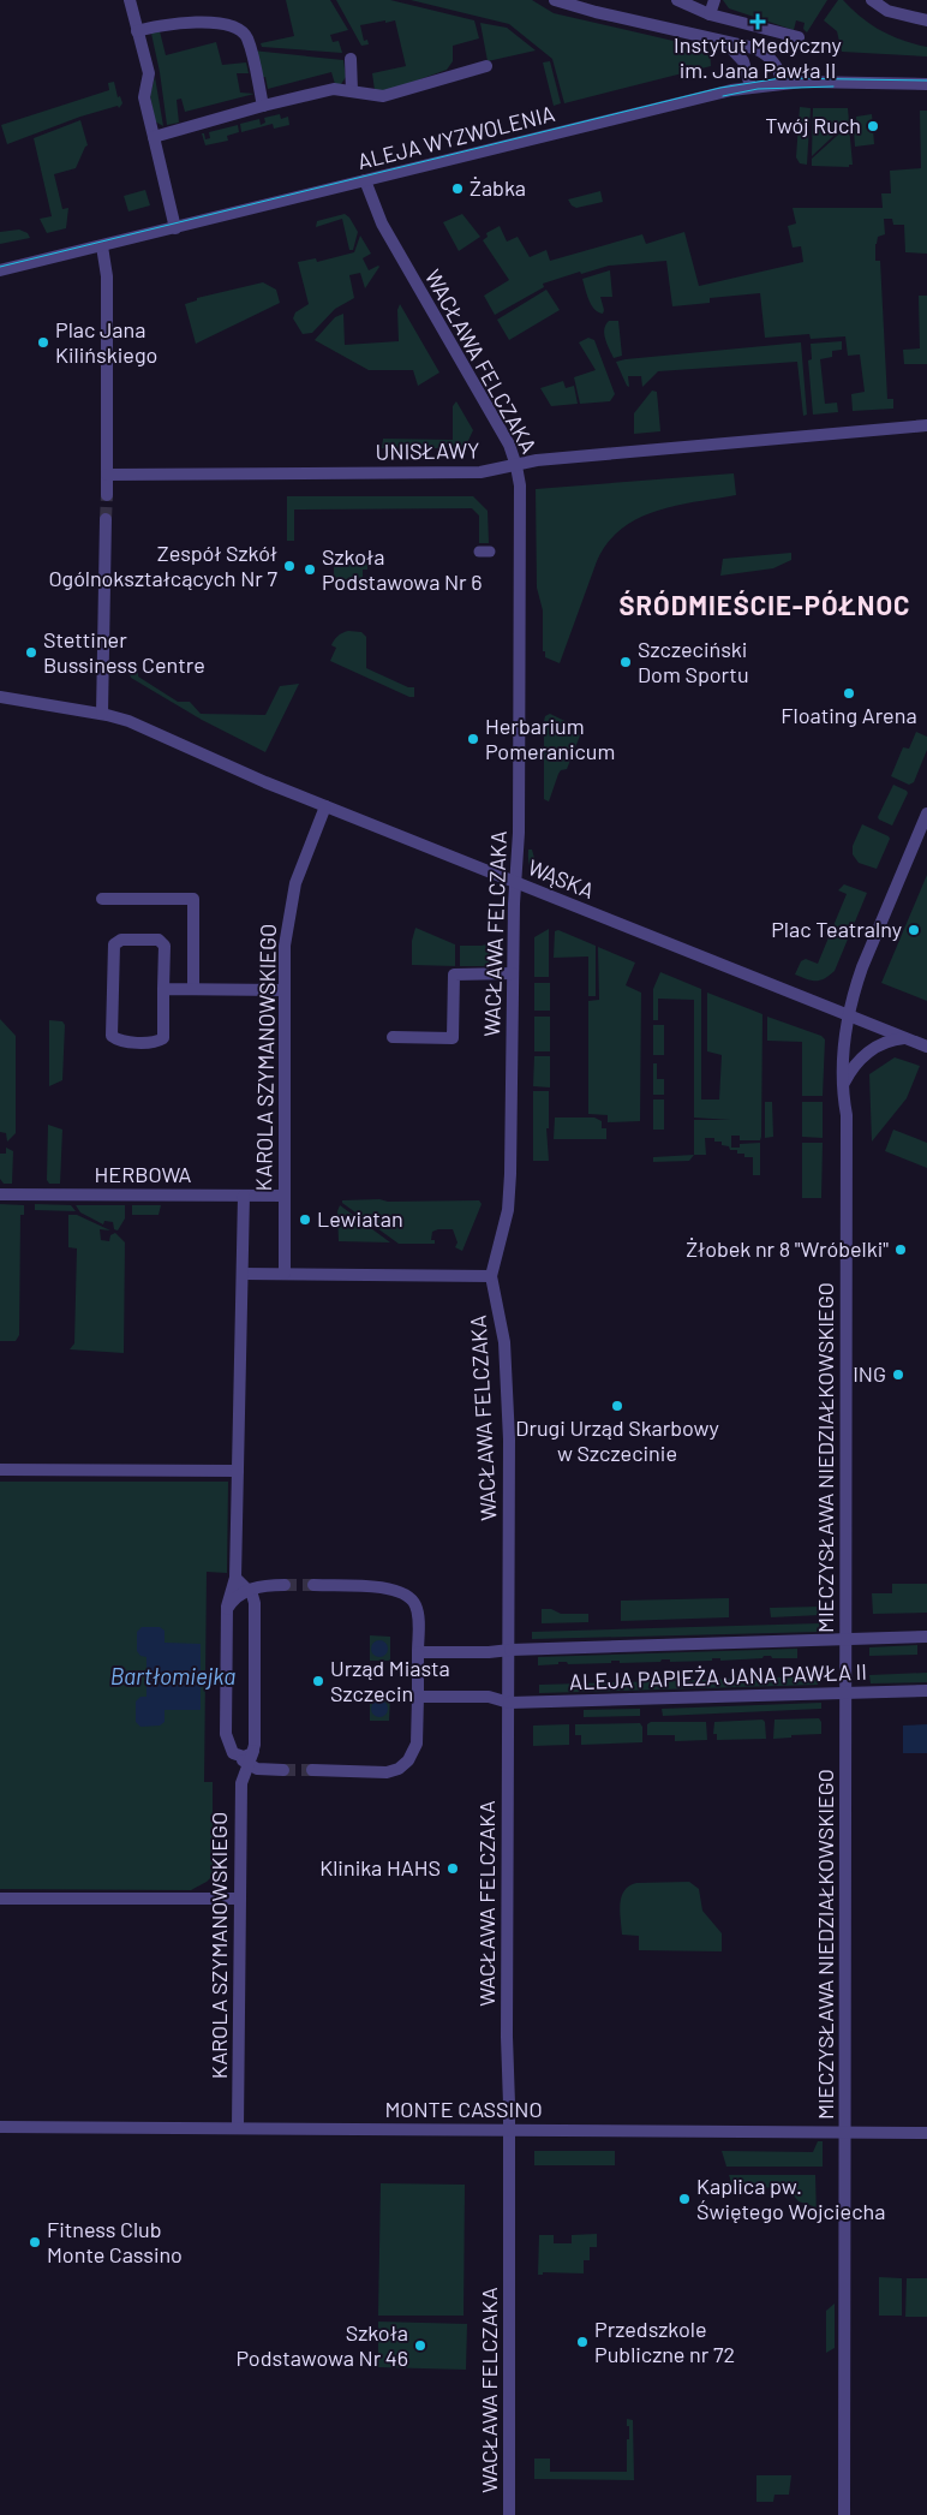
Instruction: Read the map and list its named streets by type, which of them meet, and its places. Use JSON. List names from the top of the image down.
{
  "streets": {
    "street": [
      "ALEJA WYZWOLENIA",
      "WACŁAWA FELCZAKA",
      "UNISŁAWY",
      "WĄSKA",
      "KAROLA SZYMANOWSKIEGO",
      "HERBOWA",
      "MIECZYSŁAWA NIEDZIAŁKOWSKIEGO",
      "ALEJA PAPIEŻA JANA PAWŁA II",
      "MONTE CASSINO"
    ]
  },
  "crossings": [
    ["ALEJA WYZWOLENIA", "WACŁAWA FELCZAKA"],
    ["WACŁAWA FELCZAKA", "UNISŁAWY"],
    ["WACŁAWA FELCZAKA", "WĄSKA"],
    ["WACŁAWA FELCZAKA", "ALEJA PAPIEŻA JANA PAWŁA II"],
    ["WACŁAWA FELCZAKA", "MONTE CASSINO"],
    ["WĄSKA", "KAROLA SZYMANOWSKIEGO"],
    ["WĄSKA", "MIECZYSŁAWA NIEDZIAŁKOWSKIEGO"],
    ["KAROLA SZYMANOWSKIEGO", "HERBOWA"],
    ["KAROLA SZYMANOWSKIEGO", "MONTE CASSINO"],
    ["MIECZYSŁAWA NIEDZIAŁKOWSKIEGO", "ALEJA PAPIEŻA JANA PAWŁA II"],
    ["MIECZYSŁAWA NIEDZIAŁKOWSKIEGO", "MONTE CASSINO"]
  ],
  "districts": ["ŚRÓDMIEŚCIE-PÓŁNOC"],
  "water": ["Bartłomiejka"],
  "places": {
    "health": ["Instytut Medyczny im. Jana Pawła II"],
    "other": [
      "Twój Ruch",
      "Żabka",
      "Plac Jana Kilińskiego",
      "Zespół Szkół Ogólnokształcących Nr 7",
      "Szkoła Podstawowa Nr 6",
      "Stettiner Bussiness Centre",
      "Szczeciński Dom Sportu",
      "Floating Arena",
      "Herbarium Pomeranicum",
      "Plac Teatralny",
      "Lewiatan",
      "Żłobek nr 8 \"Wróbelki\"",
      "ING",
      "Drugi Urząd Skarbowy w Szczecinie",
      "Urząd Miasta Szczecin",
      "Klinika HAHS",
      "Kaplica pw. Świętego Wojciecha",
      "Fitness Club Monte Cassino",
      "Przedszkole Publiczne nr 72",
      "Szkoła Podstawowa Nr 46"
    ]
  }
}
